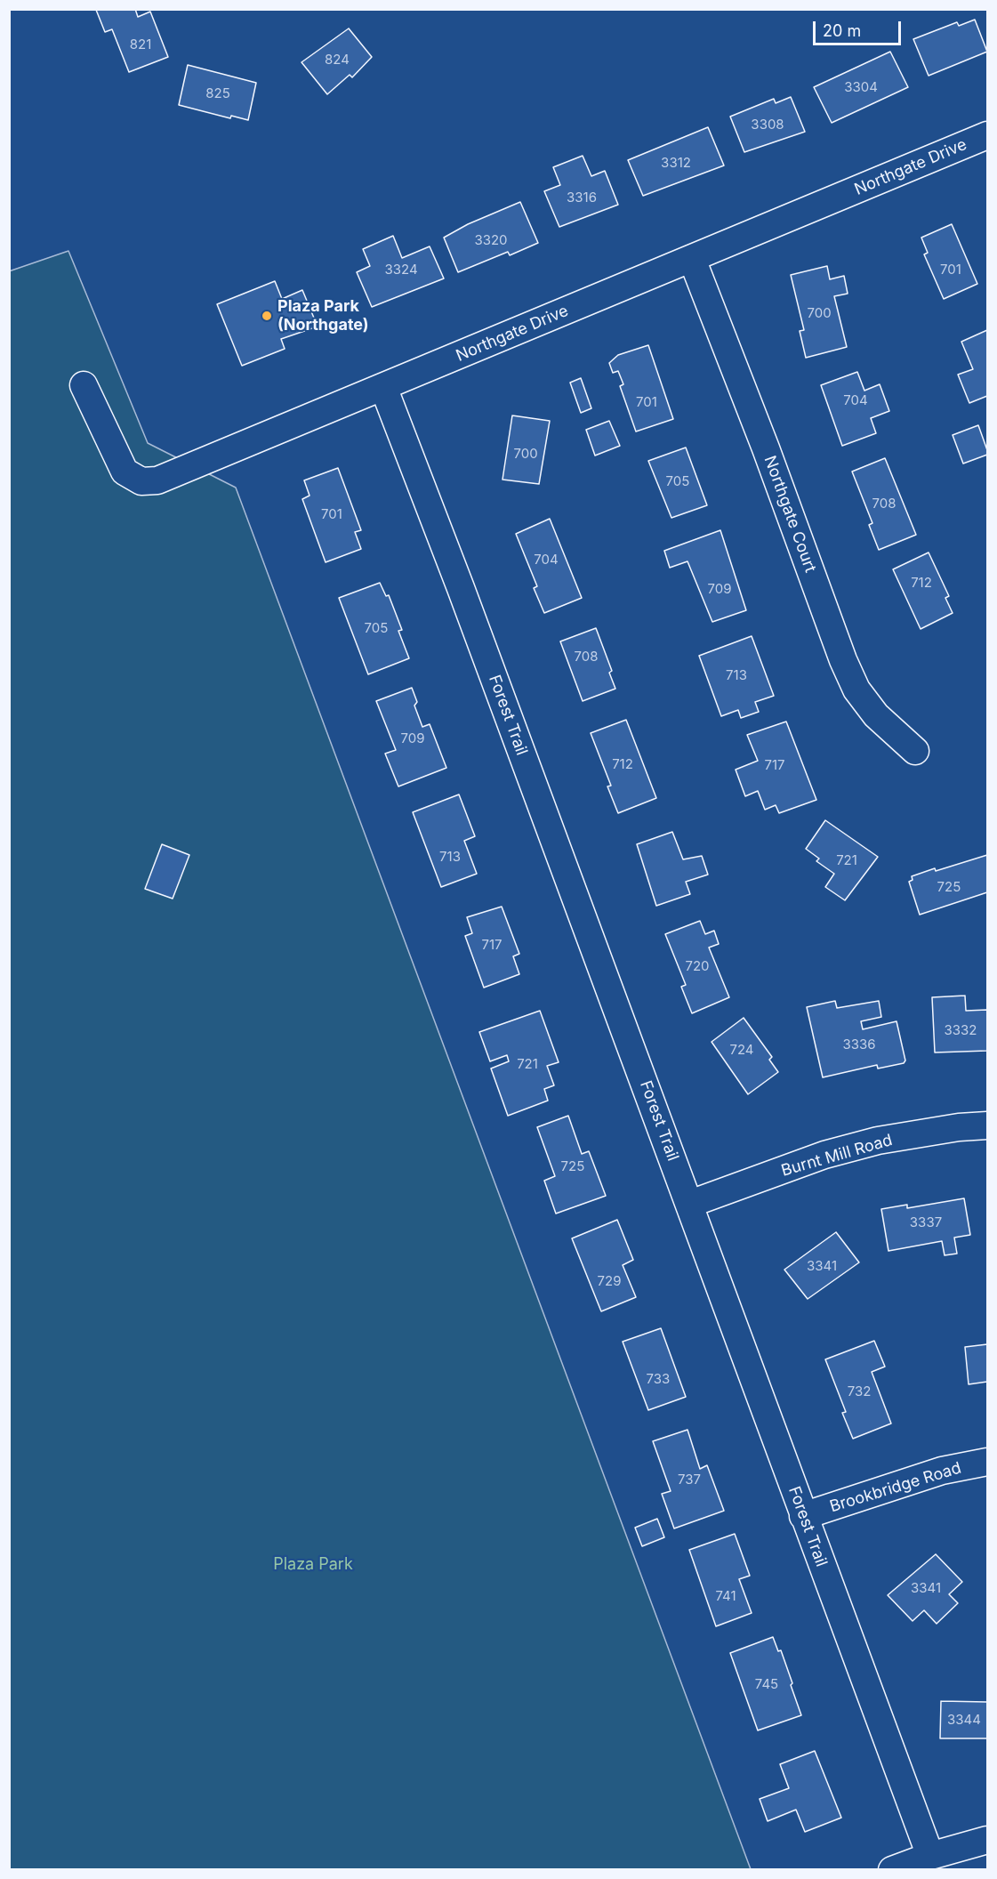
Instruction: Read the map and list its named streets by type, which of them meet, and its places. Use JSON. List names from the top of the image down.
{
  "streets": {
    "street": [
      "Northgate Drive",
      "Northgate Court",
      "Forest Trail",
      "Burnt Mill Road",
      "Brookbridge Road"
    ]
  },
  "crossings": [
    ["Northgate Drive", "Northgate Court"],
    ["Northgate Drive", "Forest Trail"],
    ["Forest Trail", "Burnt Mill Road"],
    ["Forest Trail", "Brookbridge Road"]
  ],
  "parks": ["Plaza Park"],
  "places": ["Plaza Park (Northgate)"],
  "house_numbers": [
    "821",
    "824",
    "3304",
    "825",
    "3308",
    "3312",
    "3316",
    "3320",
    "3324",
    "701",
    "700",
    "704",
    "701",
    "700",
    "705",
    "708",
    "701",
    "704",
    "712",
    "709",
    "705",
    "708",
    "713",
    "709",
    "712",
    "717",
    "713",
    "721",
    "725",
    "717",
    "720",
    "3332",
    "3336",
    "724",
    "721",
    "725",
    "3337",
    "3341",
    "729",
    "733",
    "732",
    "737",
    "3341",
    "741",
    "745",
    "3344"
  ],
  "scale_bar": "20 m"
}
